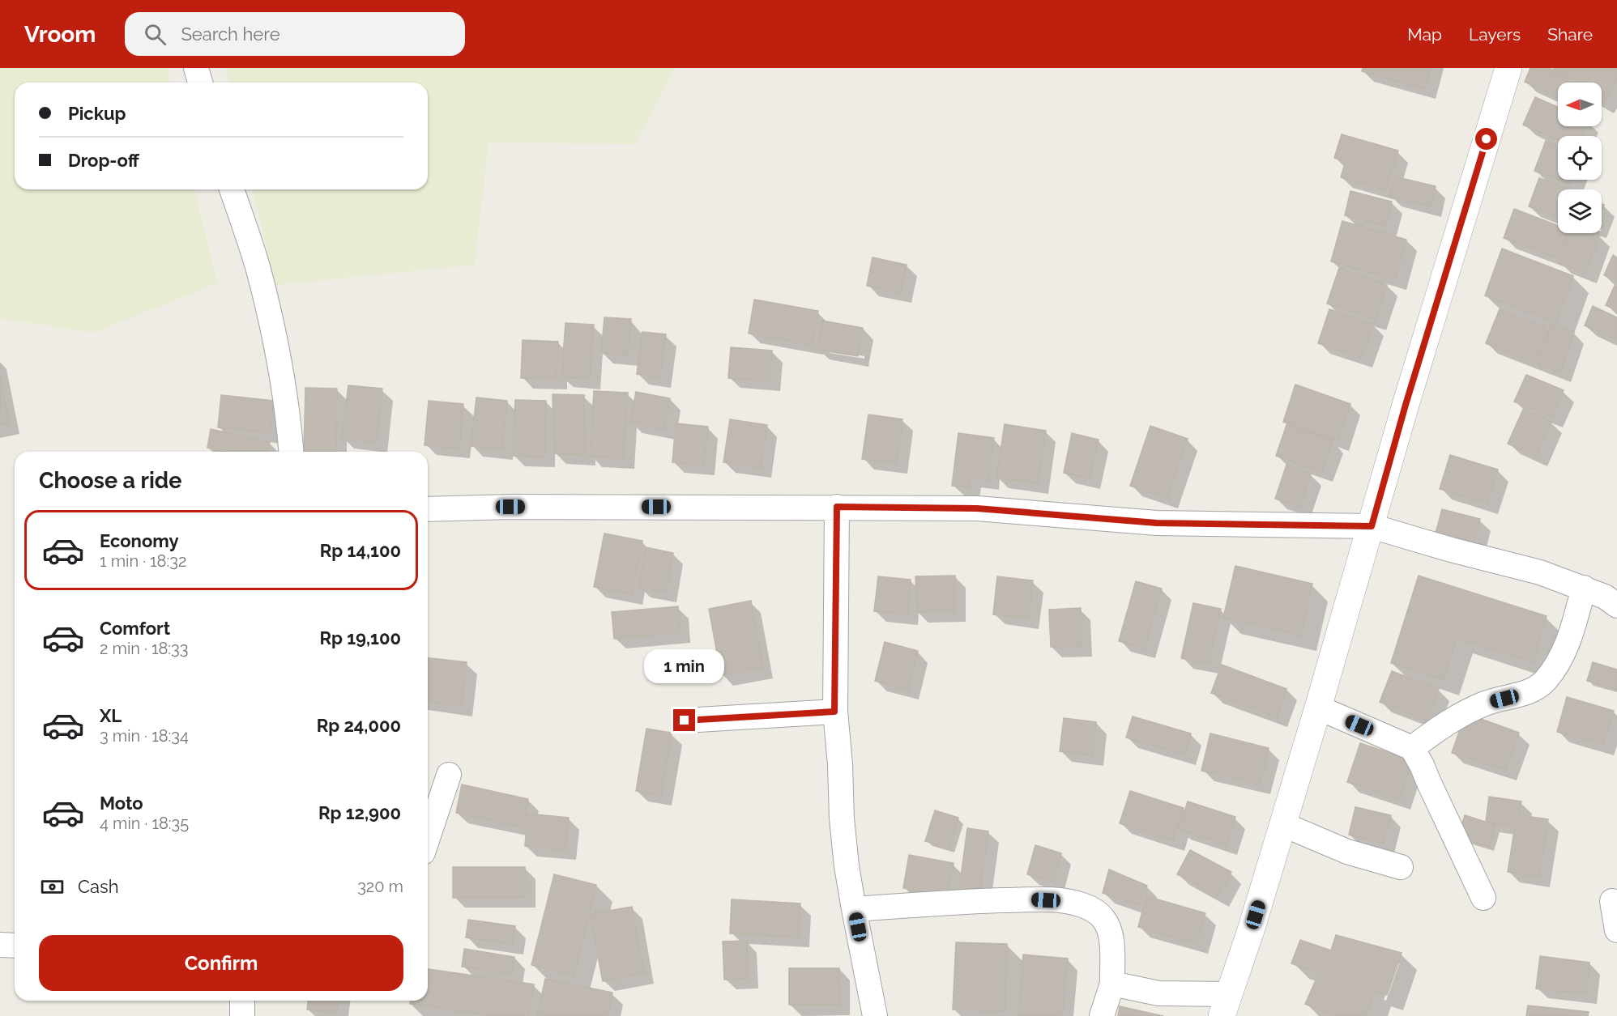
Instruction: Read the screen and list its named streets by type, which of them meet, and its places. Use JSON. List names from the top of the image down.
{
  "north": "left",
  "page": {
    "header": "Vroom",
    "search": "Search here",
    "nav": ["Map", "Layers", "Share"],
    "banner": ["Pickup", "Drop-off"],
    "heading": "Choose a ride",
    "list": [
      {
        "name": "Economy",
        "note": "1 min · 18:32",
        "value": "Rp 14,100"
      },
      {
        "name": "Comfort",
        "note": "2 min · 18:33",
        "value": "Rp 19,100"
      },
      {
        "name": "XL",
        "note": "3 min · 18:34",
        "value": "Rp 24,000"
      },
      {
        "name": "Moto",
        "note": "4 min · 18:35",
        "value": "Rp 12,900"
      }
    ],
    "bubble": "1 min",
    "pay": ["Cash", "320 m"],
    "buttons": "Confirm"
  }
}
